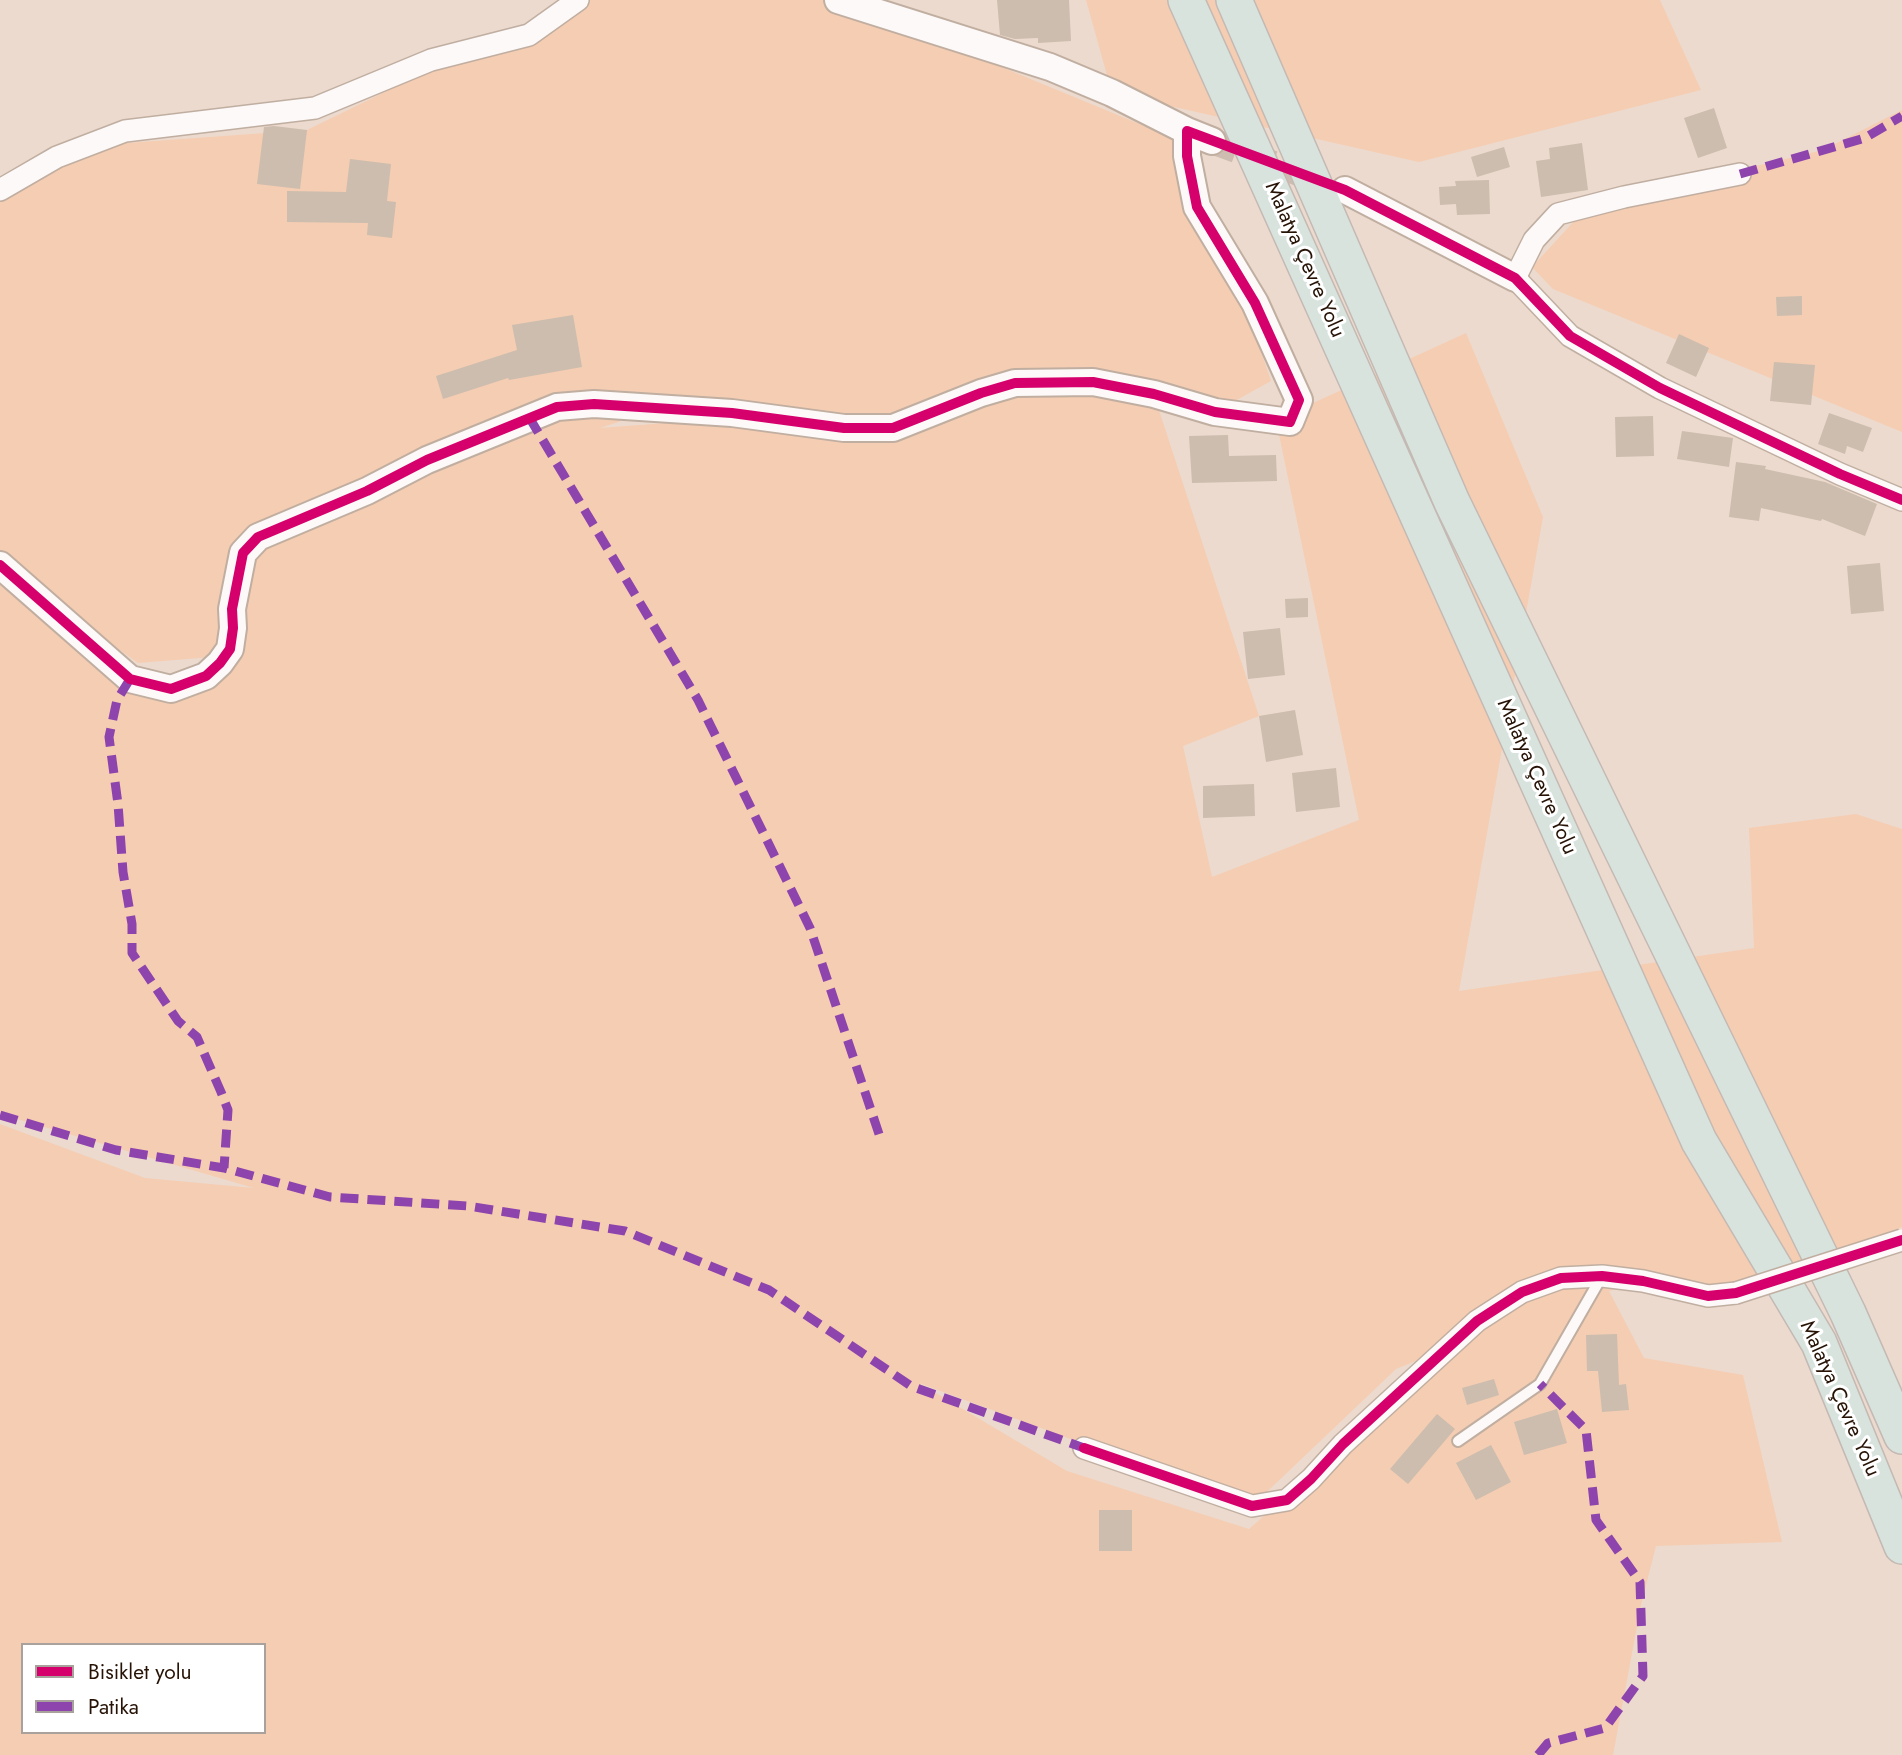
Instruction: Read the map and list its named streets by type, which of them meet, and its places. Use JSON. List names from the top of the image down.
{
  "streets": {
    "highway": ["Malatya Çevre Yolu"]
  },
  "legend": ["Bisiklet yolu", "Patika"]
}
